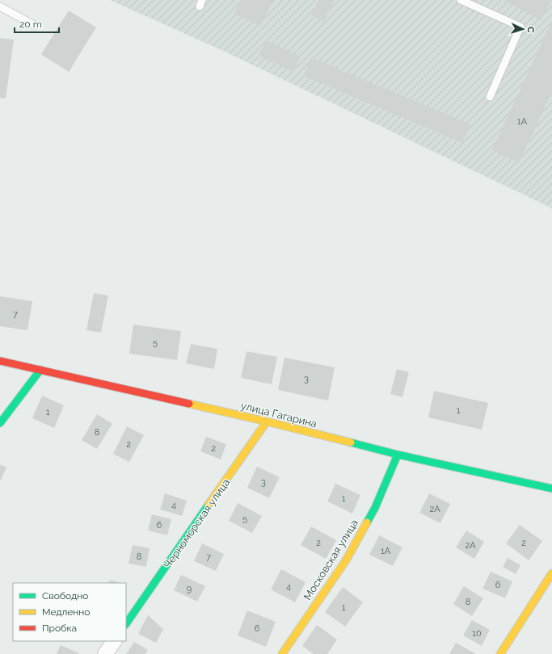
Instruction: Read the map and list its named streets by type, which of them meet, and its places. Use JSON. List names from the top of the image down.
{
  "streets": {
    "street": ["улица Гагарина", "Черноморская улица", "Московская улица"]
  },
  "crossings": [
    ["улица Гагарина", "Черноморская улица"],
    ["улица Гагарина", "Московская улица"]
  ],
  "house_numbers": [
    "1А",
    "7",
    "5",
    "3",
    "1",
    "1",
    "8",
    "2",
    "2",
    "3",
    "1",
    "4",
    "2А",
    "5",
    "6",
    "2",
    "2",
    "2А",
    "1А",
    "8",
    "7",
    "6",
    "4",
    "9",
    "8",
    "1",
    "6",
    "10"
  ],
  "legend": ["Свободно", "Медленно", "Пробка"],
  "scale_bar": "20 m",
  "north": "right"
}
